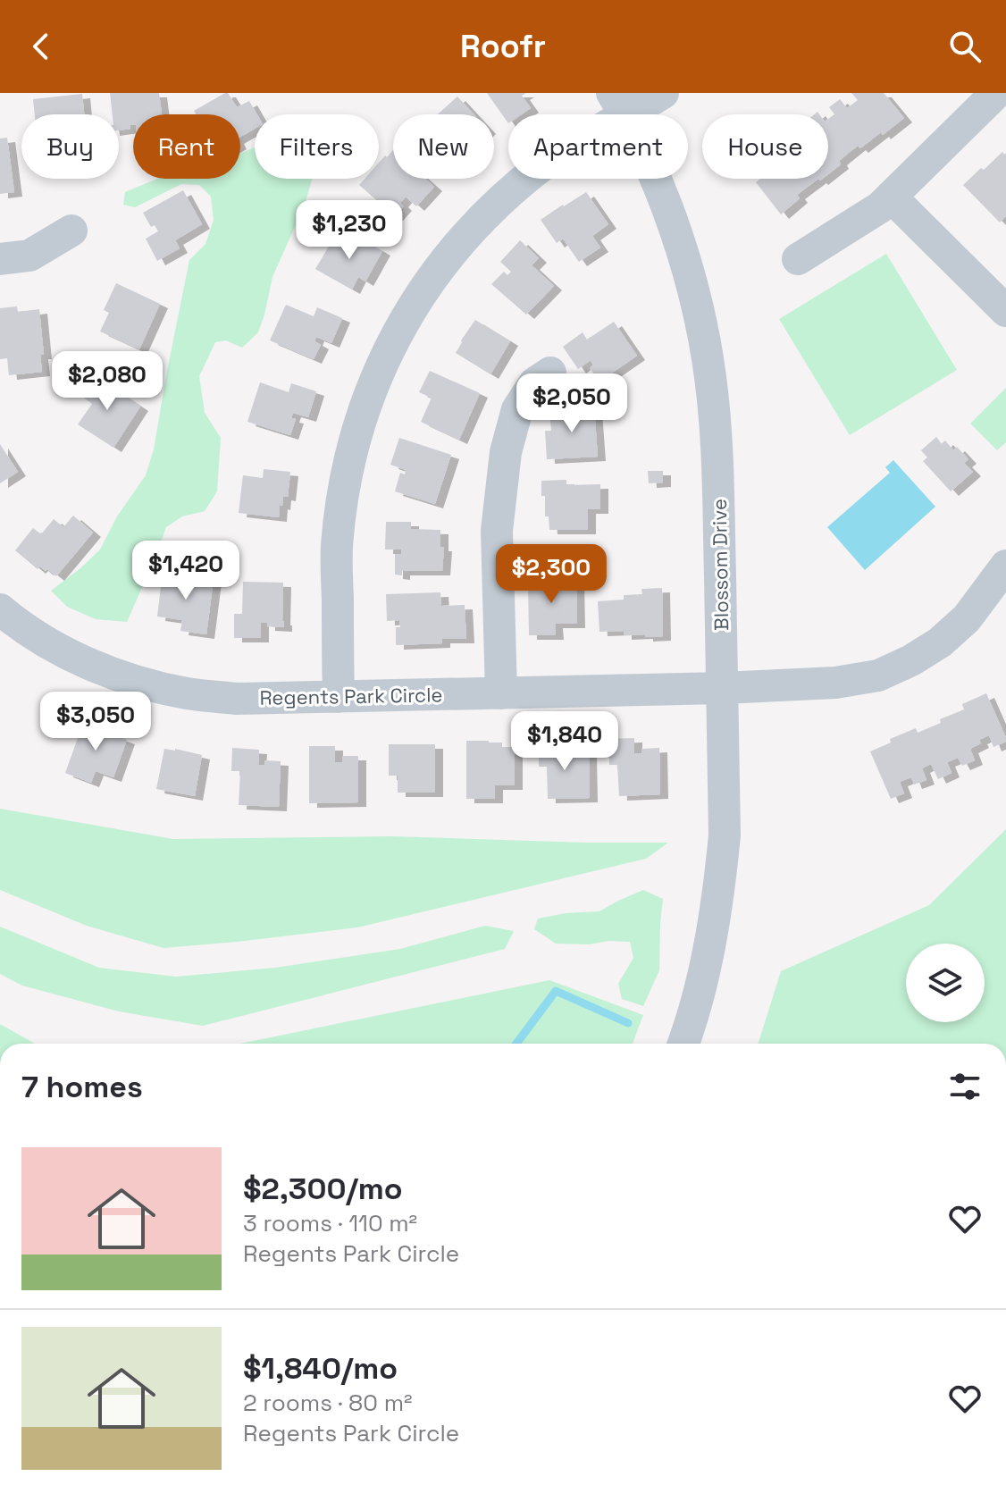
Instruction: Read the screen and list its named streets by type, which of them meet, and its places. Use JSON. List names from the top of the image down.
{
  "streets": {
    "street": ["Blossom Drive", "Regents Park Circle"]
  },
  "crossings": [
    ["Blossom Drive", "Regents Park Circle"]
  ],
  "page": {
    "header": "Roofr",
    "chip": [
      "Buy",
      "Rent",
      "Filters",
      "New",
      "Apartment",
      "House"
    ],
    "price": [
      "$1,230",
      "$2,080",
      "$2,050",
      "$1,420",
      "$2,300",
      "$3,050",
      "$1,840"
    ],
    "heading": "7 homes",
    "list": [
      {
        "name": "$2,300/mo",
        "note": "3 rooms · 110 m² · Regents Park Circle"
      },
      {
        "name": "$1,840/mo",
        "note": "2 rooms · 80 m² · Regents Park Circle"
      }
    ]
  }
}
